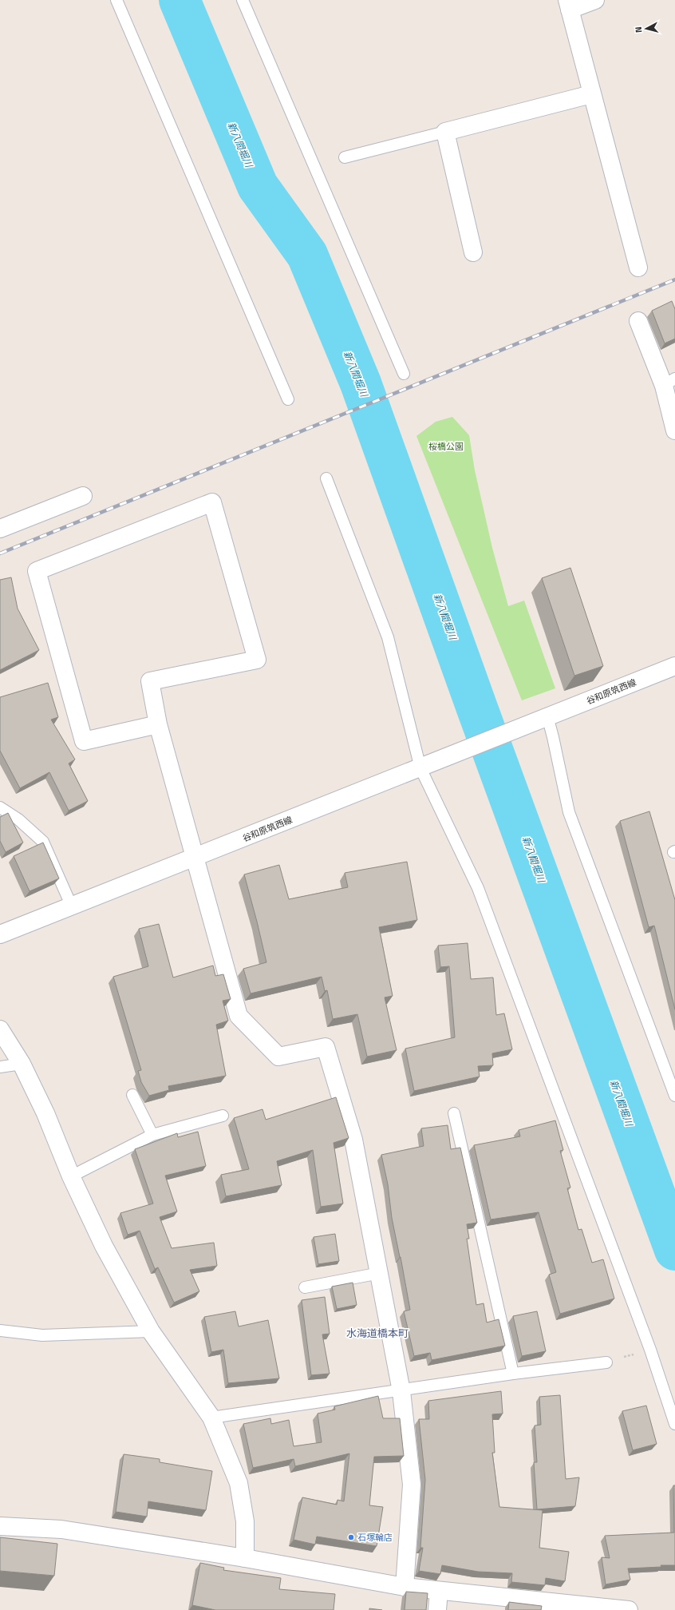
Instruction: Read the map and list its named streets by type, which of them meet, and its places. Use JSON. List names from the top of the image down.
{
  "streets": {
    "street": ["谷和原筑西線"]
  },
  "districts": ["水海道橋本町"],
  "water": ["新八間堀川"],
  "parks": ["桜橋公園"],
  "places": ["石塚輪店"],
  "north": "left"
}
